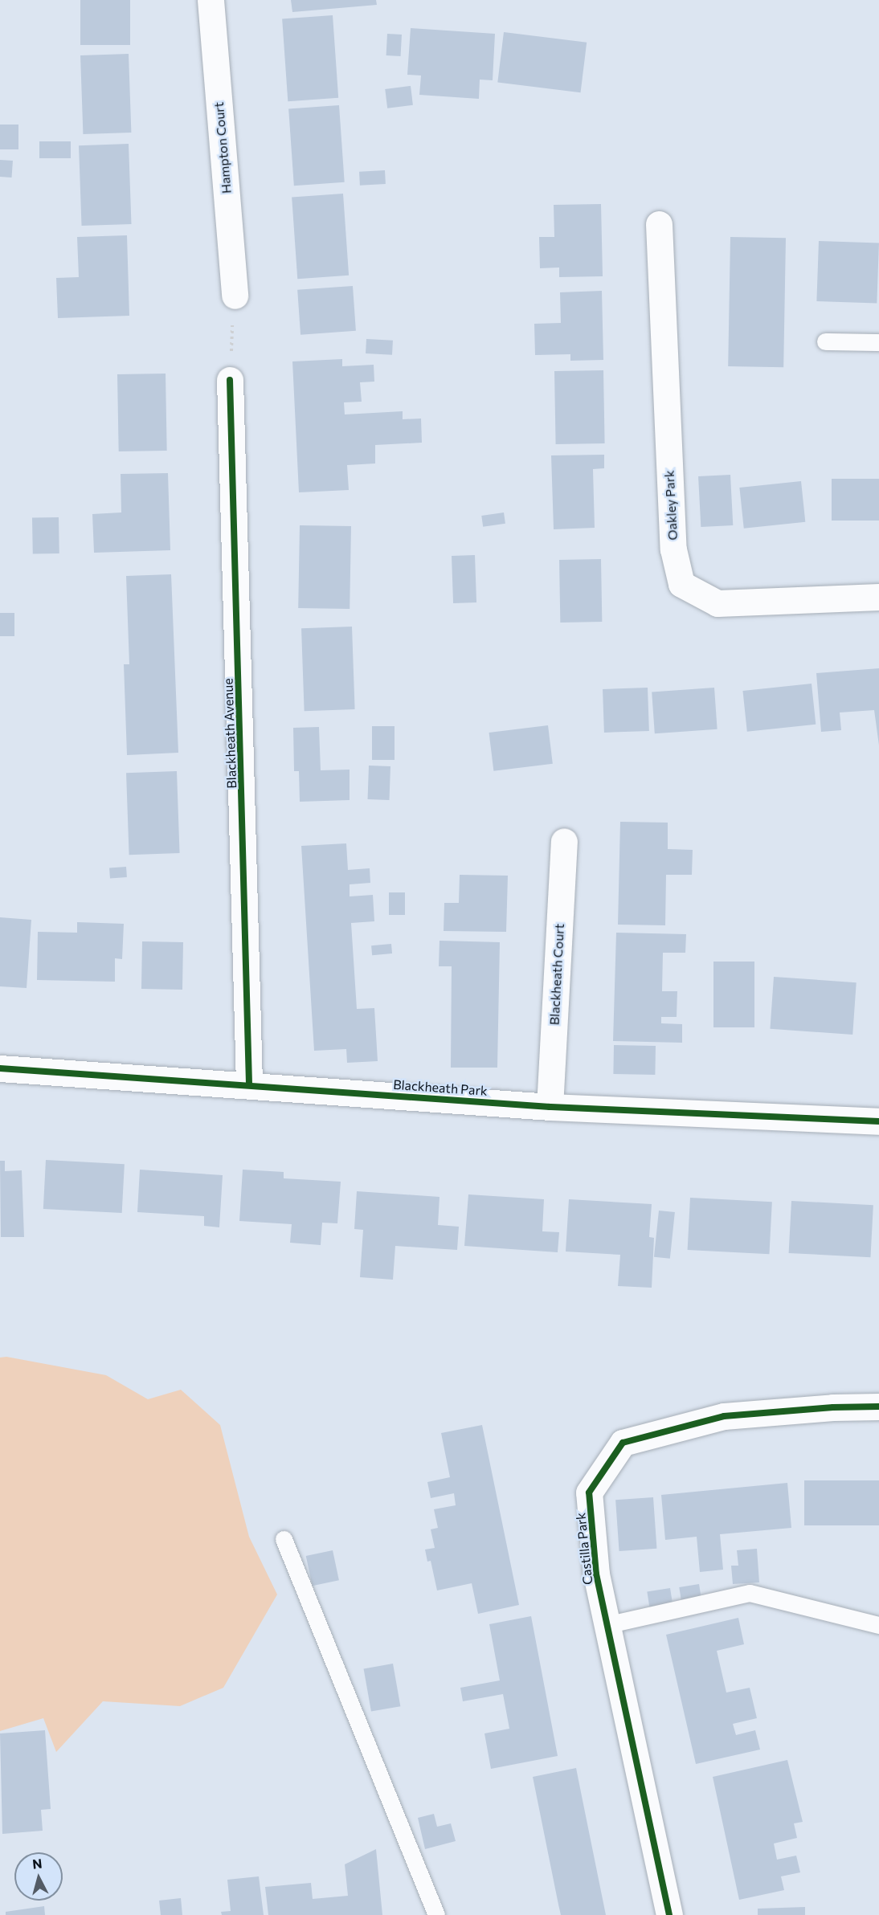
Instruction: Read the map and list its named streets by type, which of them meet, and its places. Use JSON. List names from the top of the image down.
{
  "streets": {
    "street": [
      "Hampton Court",
      "Oakley Park",
      "Blackheath Avenue",
      "Blackheath Court",
      "Blackheath Park",
      "Castilla Park"
    ]
  },
  "crossings": [
    ["Blackheath Avenue", "Blackheath Park"],
    ["Blackheath Court", "Blackheath Park"]
  ],
  "north": "top"
}
